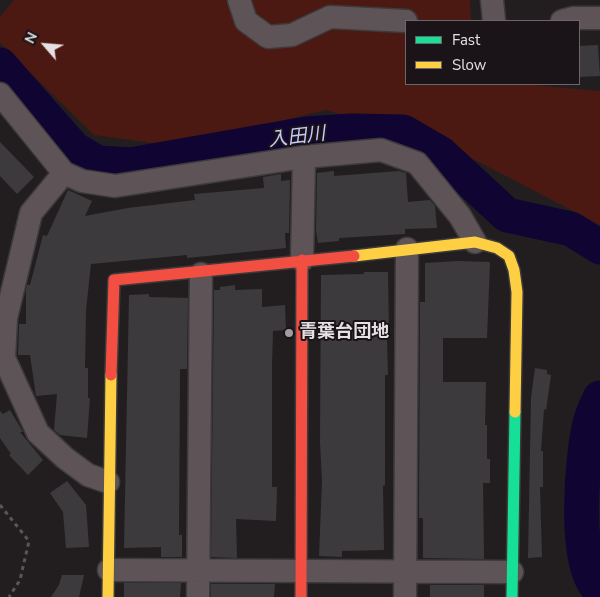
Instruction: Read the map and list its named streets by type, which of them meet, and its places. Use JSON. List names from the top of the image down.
{
  "water": ["入田川"],
  "places": ["青葉台団地"],
  "legend": ["Fast", "Slow"],
  "north": "top left"
}
